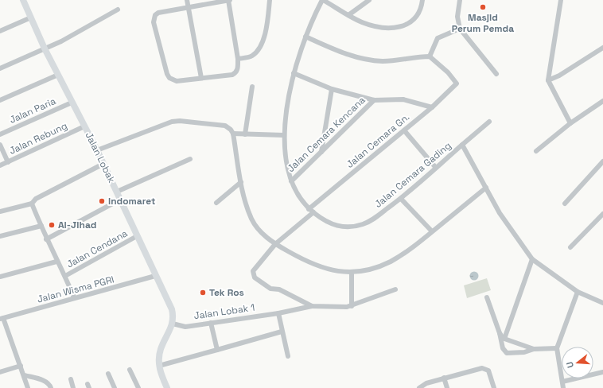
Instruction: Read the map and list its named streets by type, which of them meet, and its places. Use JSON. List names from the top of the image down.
{
  "streets": {
    "main road": ["Jalan Lobak"],
    "street": [
      "Jalan Paria",
      "Jalan Cemara Kencana",
      "Jalan Rebung",
      "Jalan Cemara Gn.",
      "Jalan Cemara Gading",
      "Jalan Cendana",
      "Jalan Wisma PGRI",
      "Jalan Lobak 1"
    ]
  },
  "crossings": [
    ["Jalan Paria", "Jalan Lobak"],
    ["Jalan Cemara Kencana", "Jalan Cemara Gading"],
    ["Jalan Rebung", "Jalan Lobak"],
    ["Jalan Cemara Gn.", "Jalan Cemara Gading"],
    ["Jalan Cemara Gn.", "Jalan Lobak 1"],
    ["Jalan Lobak", "Jalan Cendana"],
    ["Jalan Lobak", "Jalan Wisma PGRI"],
    ["Jalan Lobak", "Jalan Lobak 1"]
  ],
  "places": [
    "Masjid Perum Pemda",
    "Indomaret",
    "Al-Jihad",
    "Tek Ros"
  ],
  "north": "left"
}
